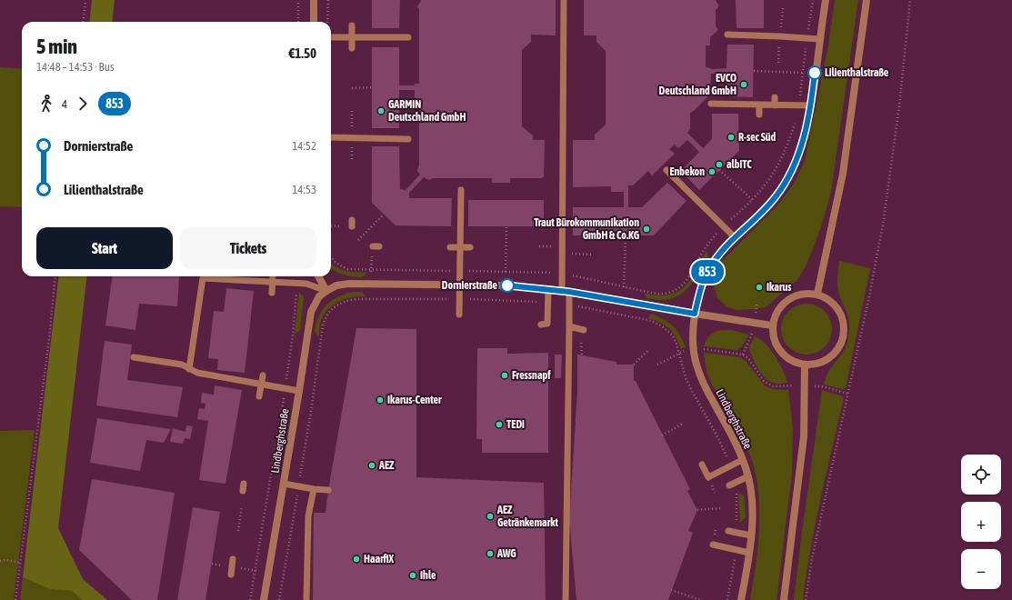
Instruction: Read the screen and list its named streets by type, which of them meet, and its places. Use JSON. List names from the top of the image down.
{
  "streets": {
    "street": ["Lindberghstraße"]
  },
  "places": [
    "Lilienthalstraße",
    "EVCO Deutschland GmbH",
    "GARMIN Deutschland GmbH",
    "R-sec Süd",
    "albiTC",
    "Enbekon",
    "Traut Bürokommunikation GmbH & Co.KG",
    "Dornierstraße",
    "Ikarus",
    "Fressnapf",
    "Ikarus-Center",
    "TEDi",
    "AEZ",
    "AEZ Getränkemarkt",
    "AWG",
    "HaarfiX",
    "Ihle"
  ],
  "lines": ["bus line 853"],
  "page": {
    "on_map": "853",
    "heading": ["5 min", "14:48 – 14:53 · Bus", "€1.50"],
    "legs": ["4", "853"],
    "list": [
      {
        "name": "Dornierstraße",
        "value": "14:52"
      },
      {
        "name": "Lilienthalstraße",
        "value": "14:53"
      }
    ],
    "buttons": ["Start", "Tickets"],
    "map_buttons": ["+", "−"]
  }
}
